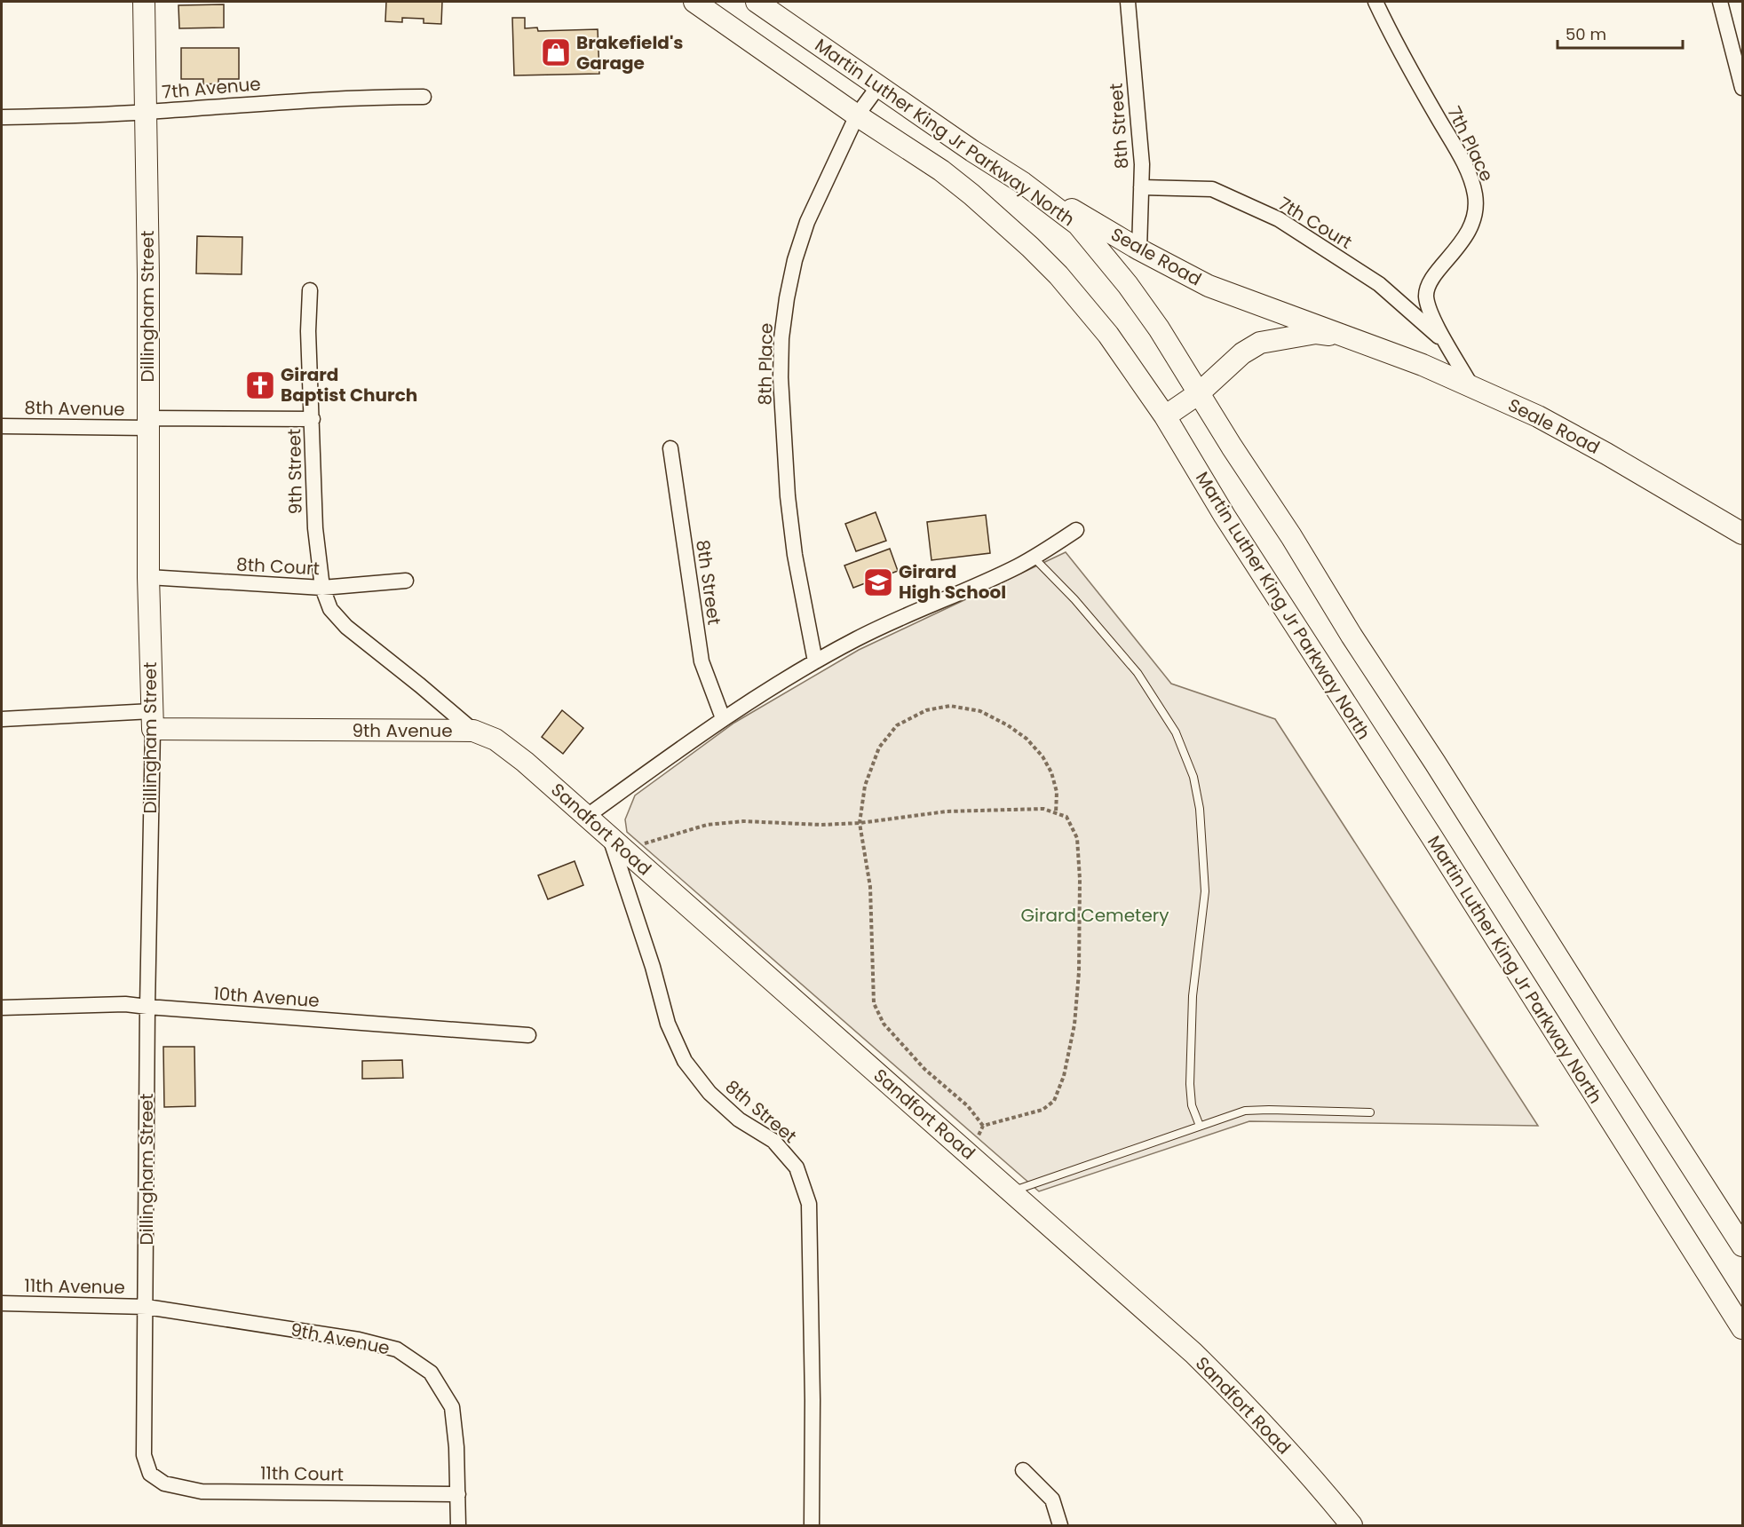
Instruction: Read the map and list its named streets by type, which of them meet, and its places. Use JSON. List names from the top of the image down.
{
  "streets": {
    "main road": [
      "Martin Luther King Jr Parkway North",
      "Seale Road",
      "Dillingham Street",
      "9th Avenue",
      "Sandfort Road"
    ],
    "street": [
      "7th Avenue",
      "8th Street",
      "7th Place",
      "7th Court",
      "8th Place",
      "8th Avenue",
      "9th Street",
      "8th Court",
      "10th Avenue",
      "11th Avenue",
      "11th Court"
    ]
  },
  "crossings": [
    ["7th Avenue", "Dillingham Street"],
    ["8th Street", "7th Court"],
    ["8th Street", "Seale Road"],
    ["8th Street", "Sandfort Road"],
    ["Martin Luther King Jr Parkway North", "Seale Road"],
    ["Martin Luther King Jr Parkway North", "8th Place"],
    ["7th Place", "7th Court"],
    ["7th Place", "Seale Road"],
    ["Dillingham Street", "8th Avenue"],
    ["Dillingham Street", "8th Court"],
    ["Dillingham Street", "9th Avenue"],
    ["Dillingham Street", "10th Avenue"],
    ["Dillingham Street", "11th Avenue"],
    ["Dillingham Street", "11th Court"],
    ["8th Avenue", "9th Street"],
    ["9th Street", "8th Court"],
    ["9th Street", "9th Avenue"],
    ["8th Court", "9th Avenue"],
    ["9th Avenue", "Sandfort Road"],
    ["9th Avenue", "11th Avenue"],
    ["9th Avenue", "11th Court"]
  ],
  "parks": ["Girard Cemetery"],
  "places": {
    "shop": ["Brakefield's Garage"],
    "church": ["Girard Baptist Church"],
    "school or university": ["Girard High School"]
  },
  "scale_bar": "50 m"
}
